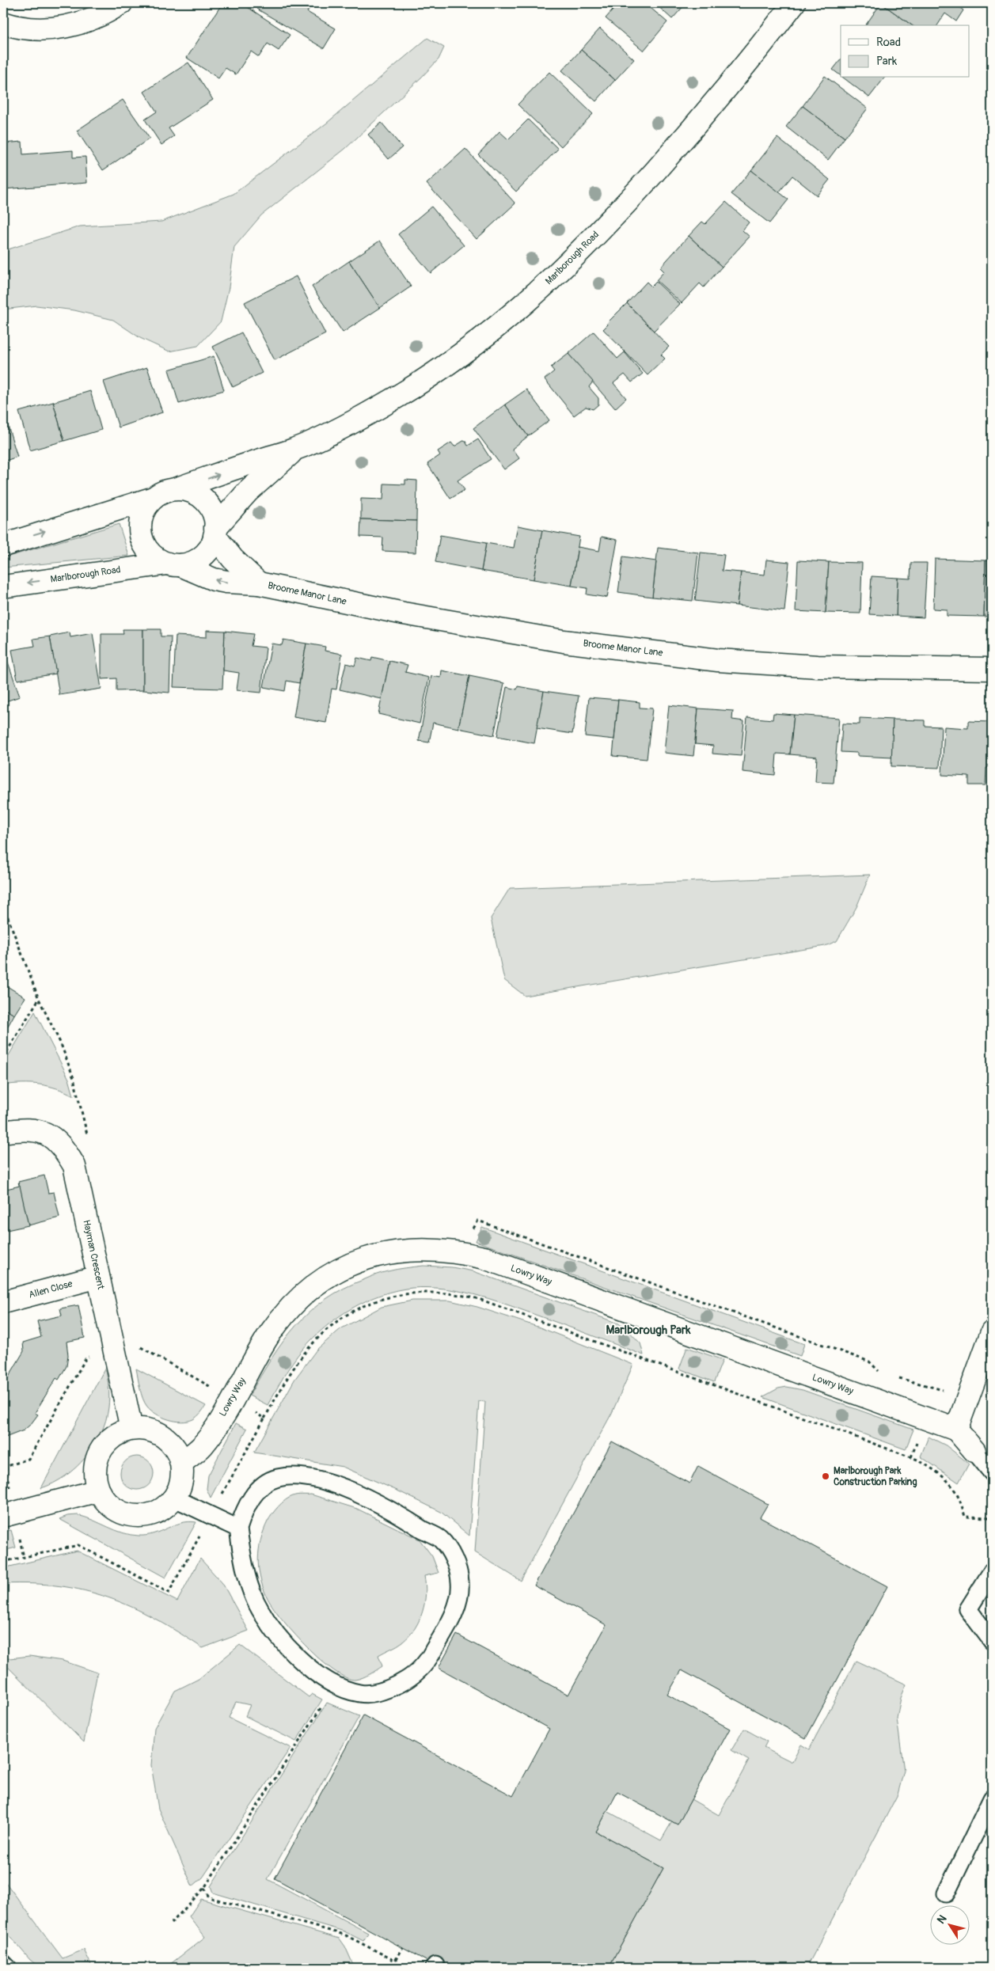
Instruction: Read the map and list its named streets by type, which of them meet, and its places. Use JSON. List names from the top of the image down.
{
  "streets": {
    "street": [
      "Marlborough Road",
      "Broome Manor Lane",
      "Hayman Crescent",
      "Lowry Way",
      "Allen Close"
    ]
  },
  "crossings": [
    ["Marlborough Road", "Broome Manor Lane"],
    ["Hayman Crescent", "Lowry Way"],
    ["Hayman Crescent", "Allen Close"]
  ],
  "districts": ["Marlborough Park"],
  "places": ["Marlborough Park Construction Parking"],
  "legend": ["Road", "Park"],
  "north": "top left"
}
